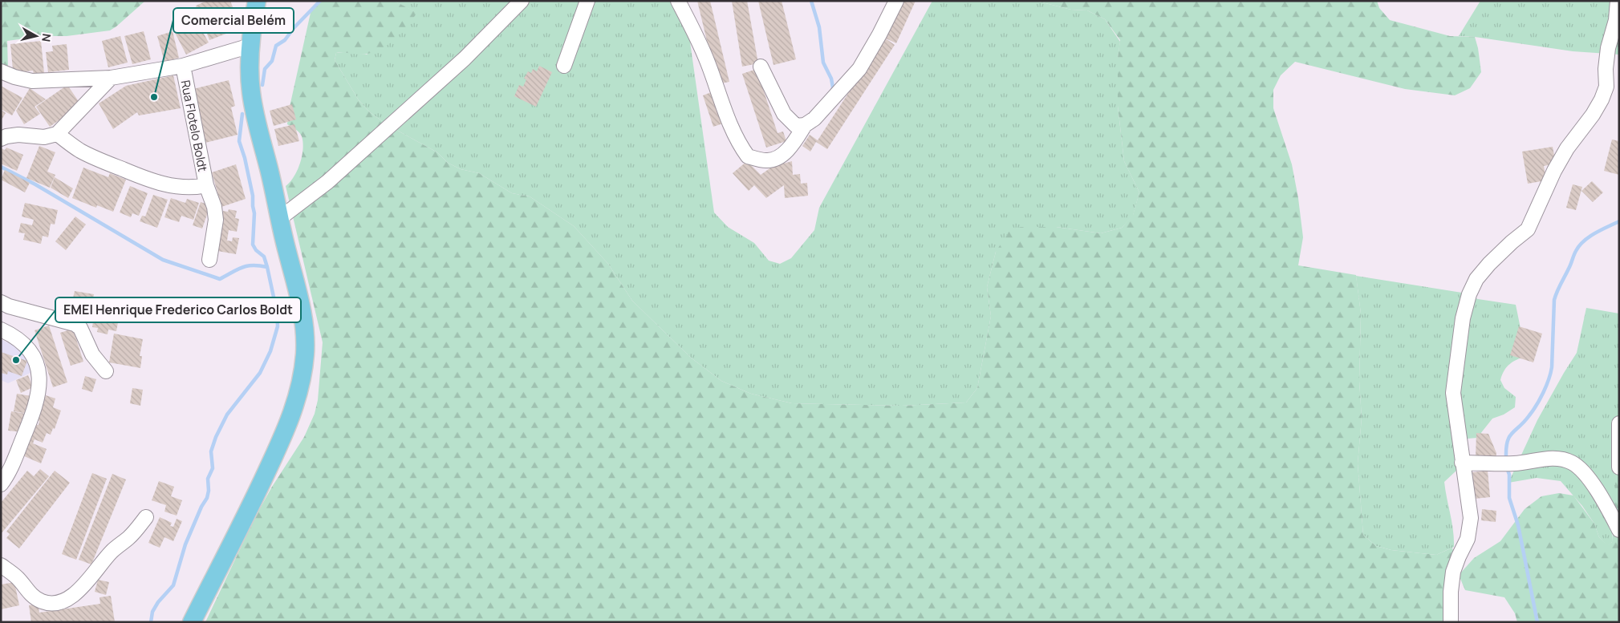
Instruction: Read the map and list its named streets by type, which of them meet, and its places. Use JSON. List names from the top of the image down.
{
  "streets": {
    "street": ["Rua Flotelo Boldt"]
  },
  "places": ["Comercial Belém", "EMEI Henrique Frederico Carlos Boldt"],
  "north": "right"
}
